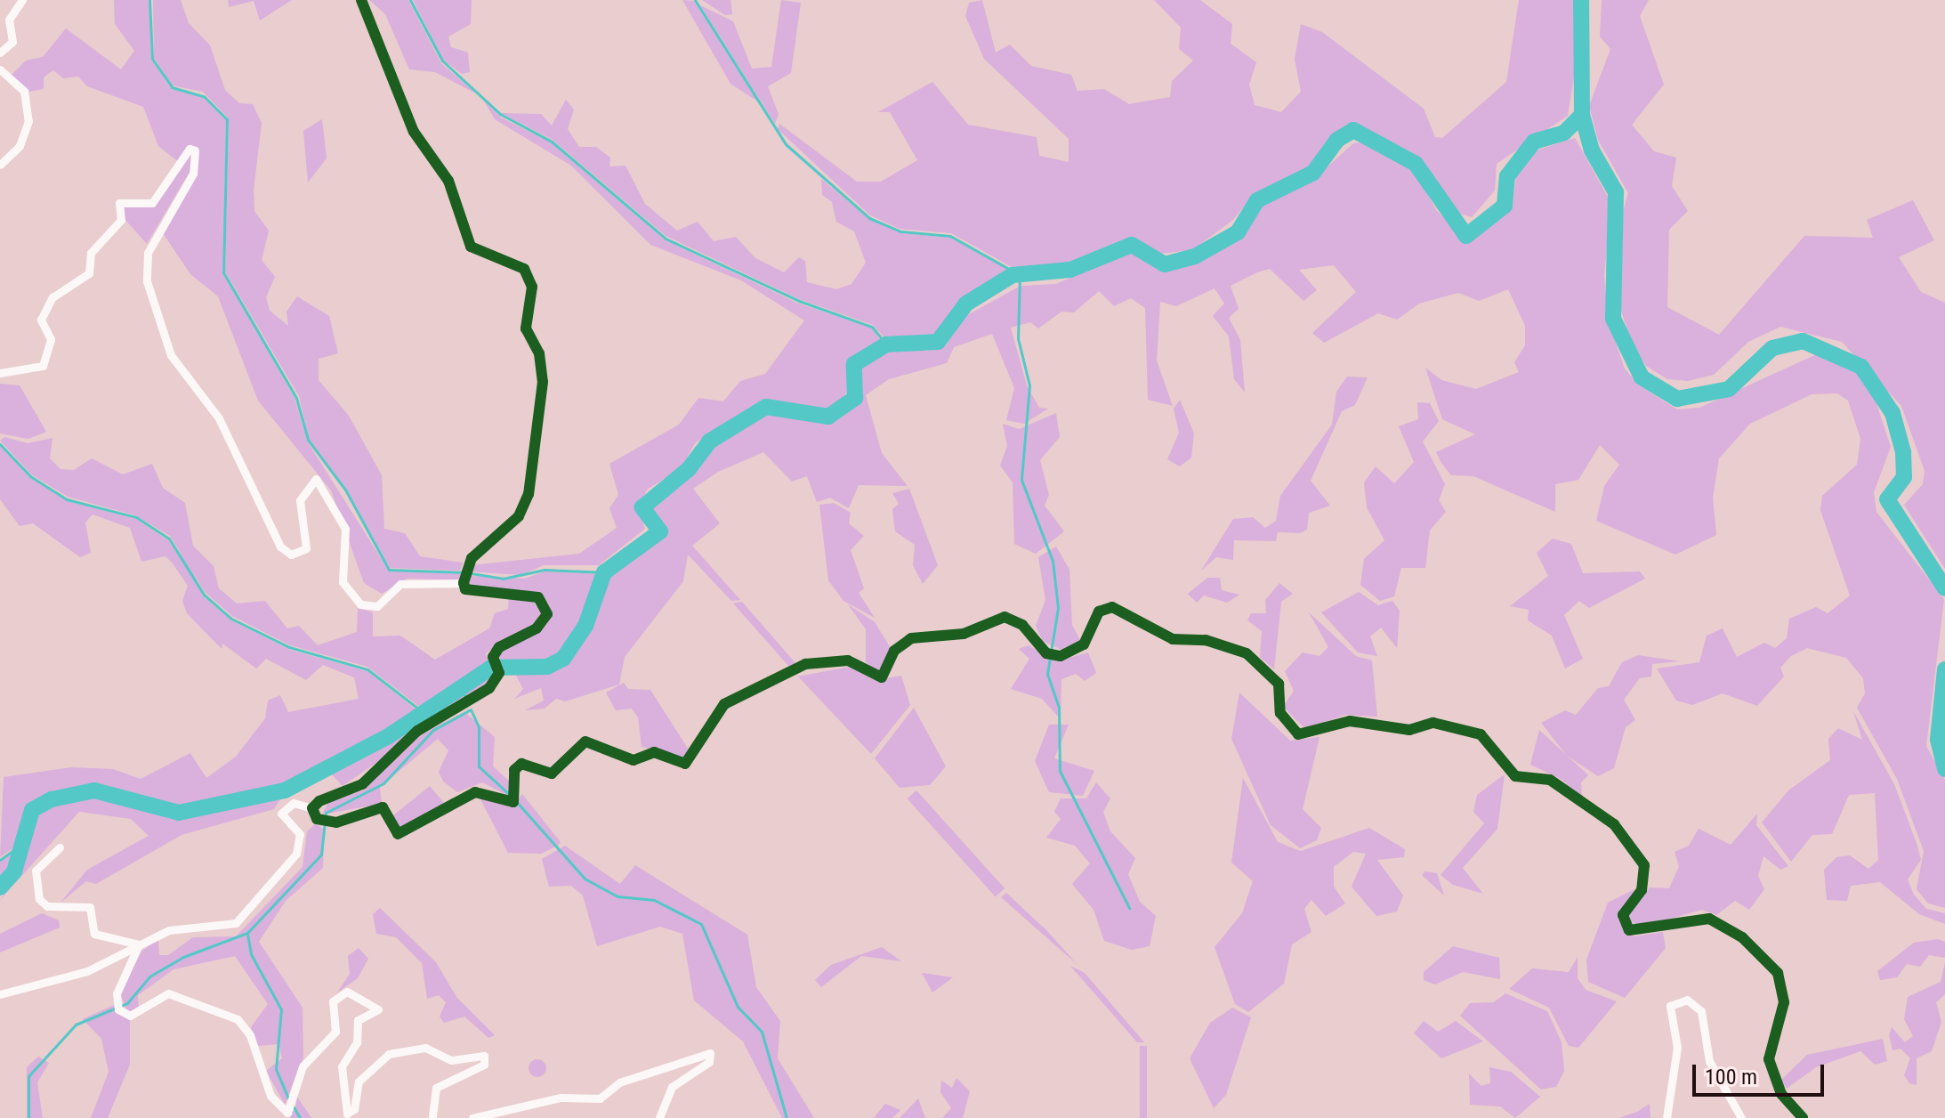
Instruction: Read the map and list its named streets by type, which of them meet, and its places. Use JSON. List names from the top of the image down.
{
  "scale_bar": "100 m"
}
